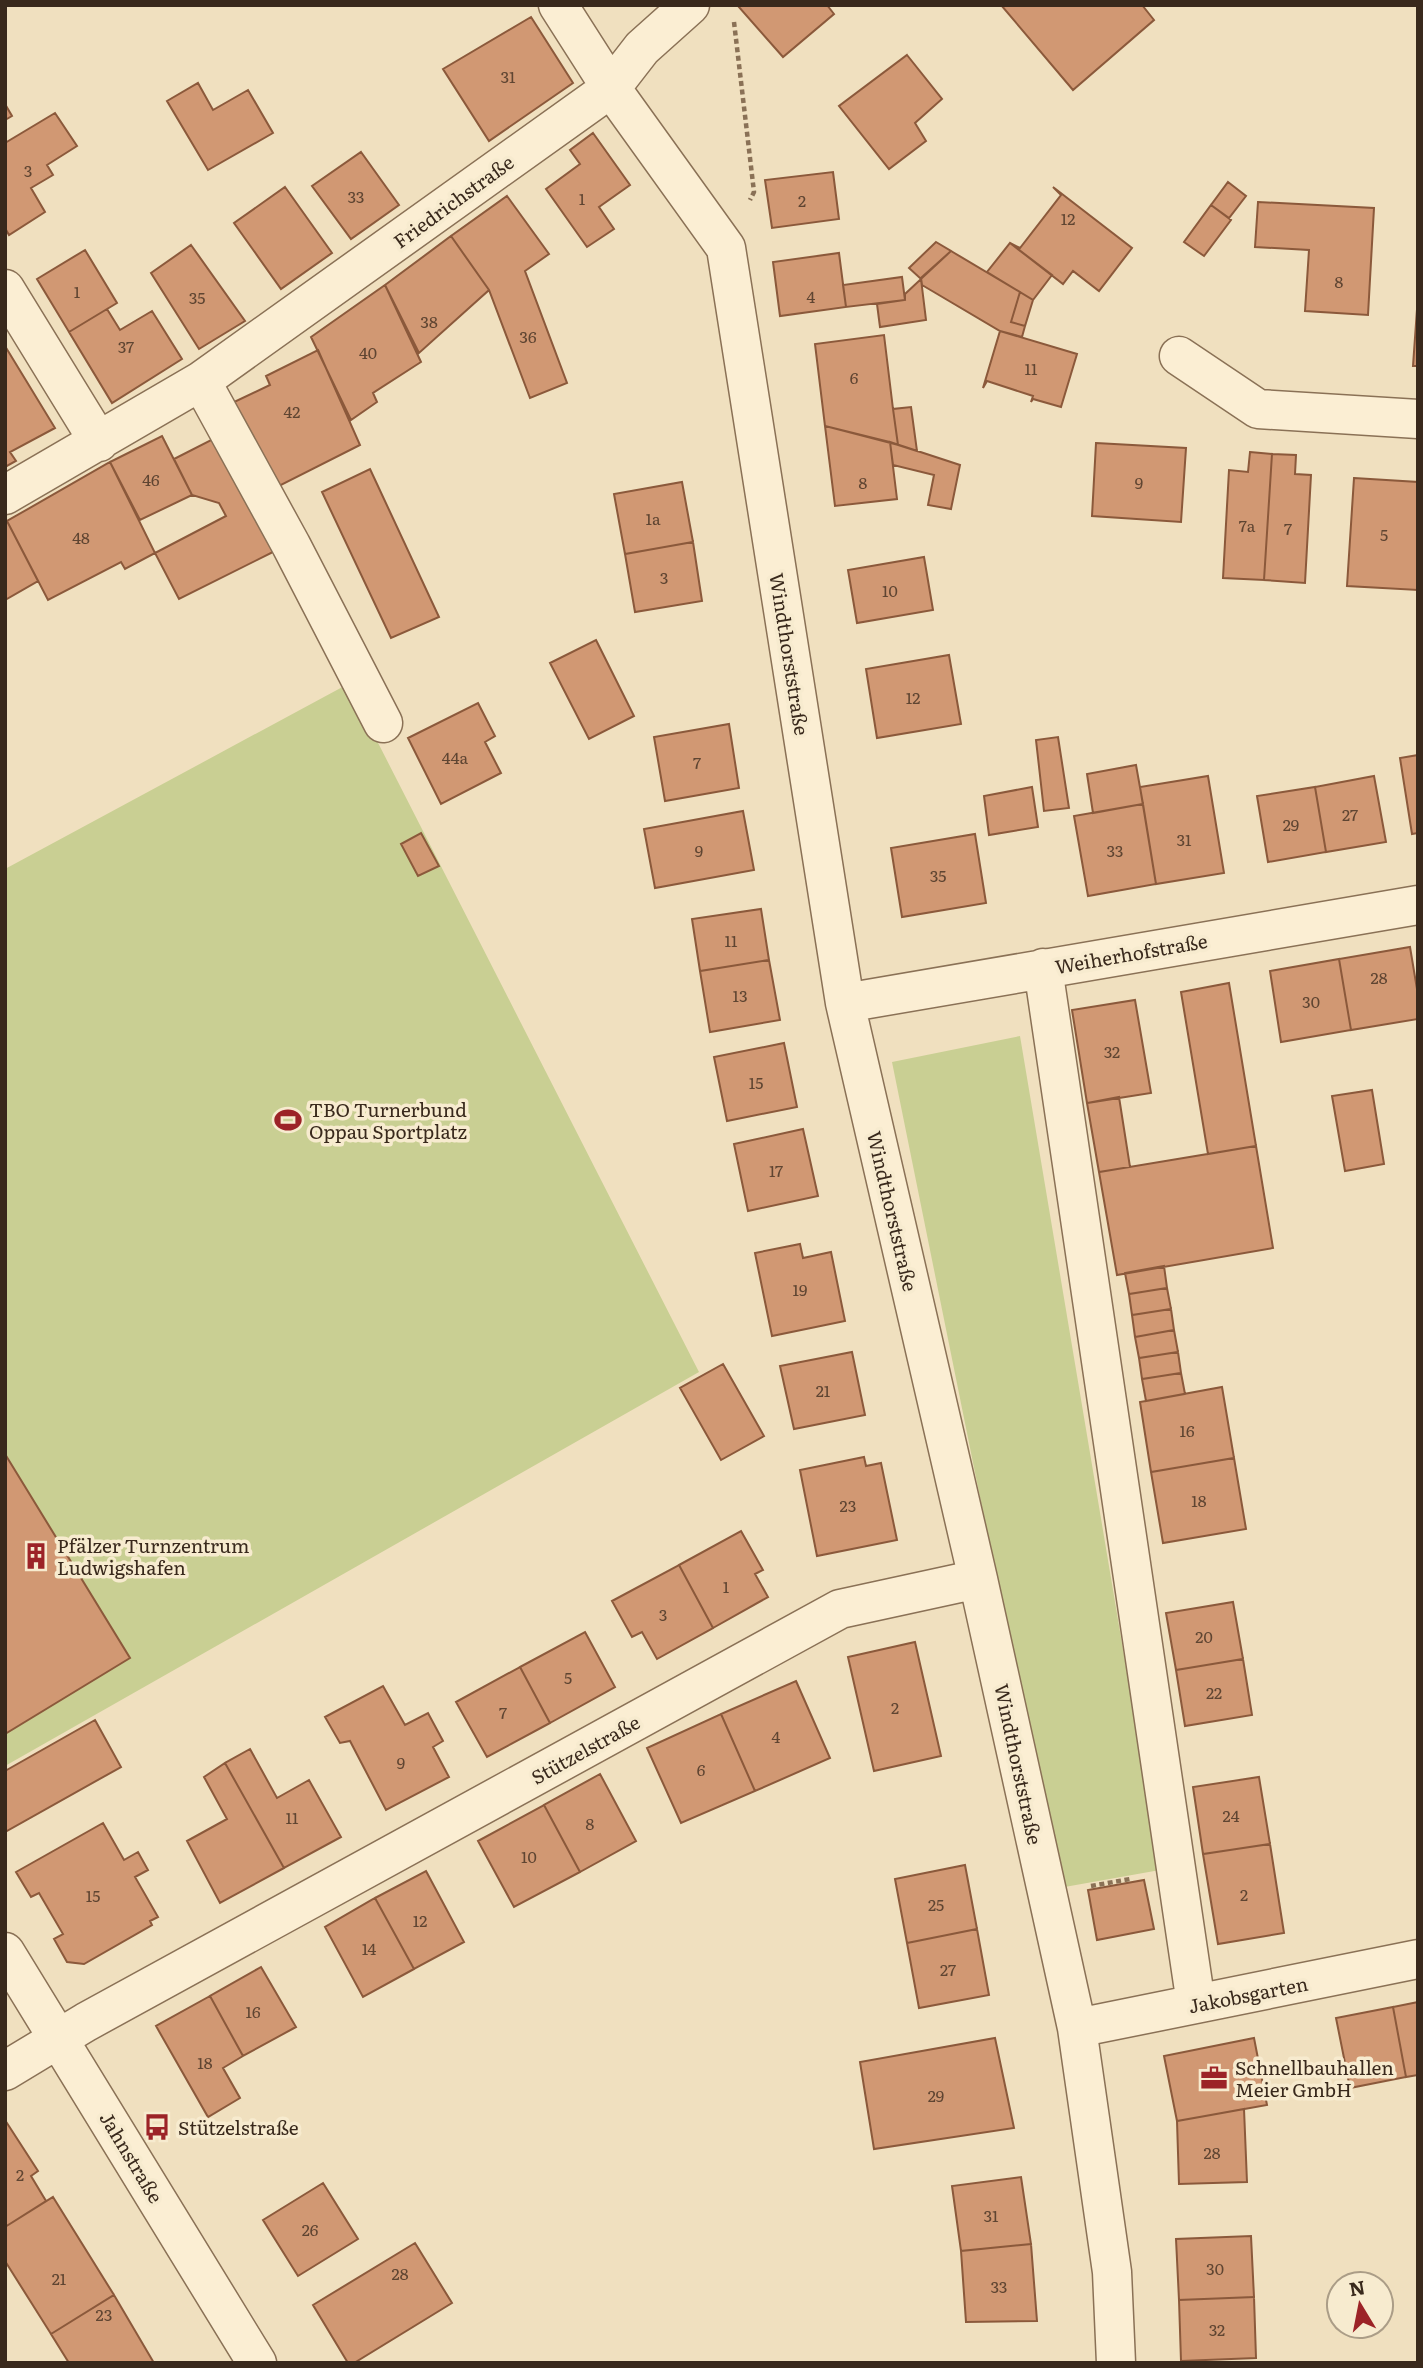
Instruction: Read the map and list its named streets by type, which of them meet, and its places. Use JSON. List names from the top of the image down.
{
  "streets": {
    "street": [
      "Friedrichstraße",
      "Windthorststraße",
      "Weiherhofstraße",
      "Stützelstraße",
      "Jakobsgarten",
      "Jahnstraße"
    ]
  },
  "crossings": [
    ["Friedrichstraße", "Windthorststraße"],
    ["Windthorststraße", "Weiherhofstraße"],
    ["Windthorststraße", "Stützelstraße"],
    ["Windthorststraße", "Jakobsgarten"],
    ["Stützelstraße", "Jahnstraße"]
  ],
  "places": {
    "sports": ["TBO Turnerbund Oppau Sportplatz"],
    "building": ["Pfälzer Turnzentrum Ludwigshafen"],
    "office": ["Schnellbauhallen Meier GmbH"],
    "bus stop": ["Stützelstraße"]
  },
  "house_numbers": [
    "31",
    "3",
    "33",
    "1",
    "2",
    "12",
    "8",
    "1",
    "4",
    "35",
    "38",
    "36",
    "37",
    "40",
    "11",
    "6",
    "42",
    "46",
    "8",
    "9",
    "1a",
    "7a",
    "7",
    "5",
    "48",
    "3",
    "10",
    "12",
    "44a",
    "7",
    "27",
    "29",
    "31",
    "9",
    "33",
    "35",
    "11",
    "28",
    "13",
    "30",
    "32",
    "15",
    "17",
    "19",
    "21",
    "16",
    "18",
    "23",
    "1",
    "3",
    "20",
    "5",
    "22",
    "2",
    "7",
    "4",
    "9",
    "6",
    "24",
    "11",
    "8",
    "10",
    "2",
    "15",
    "25",
    "12",
    "14",
    "27",
    "16",
    "18",
    "29",
    "28",
    "2",
    "31",
    "26",
    "30",
    "28",
    "21",
    "33",
    "23",
    "32"
  ],
  "north": "top"
}
